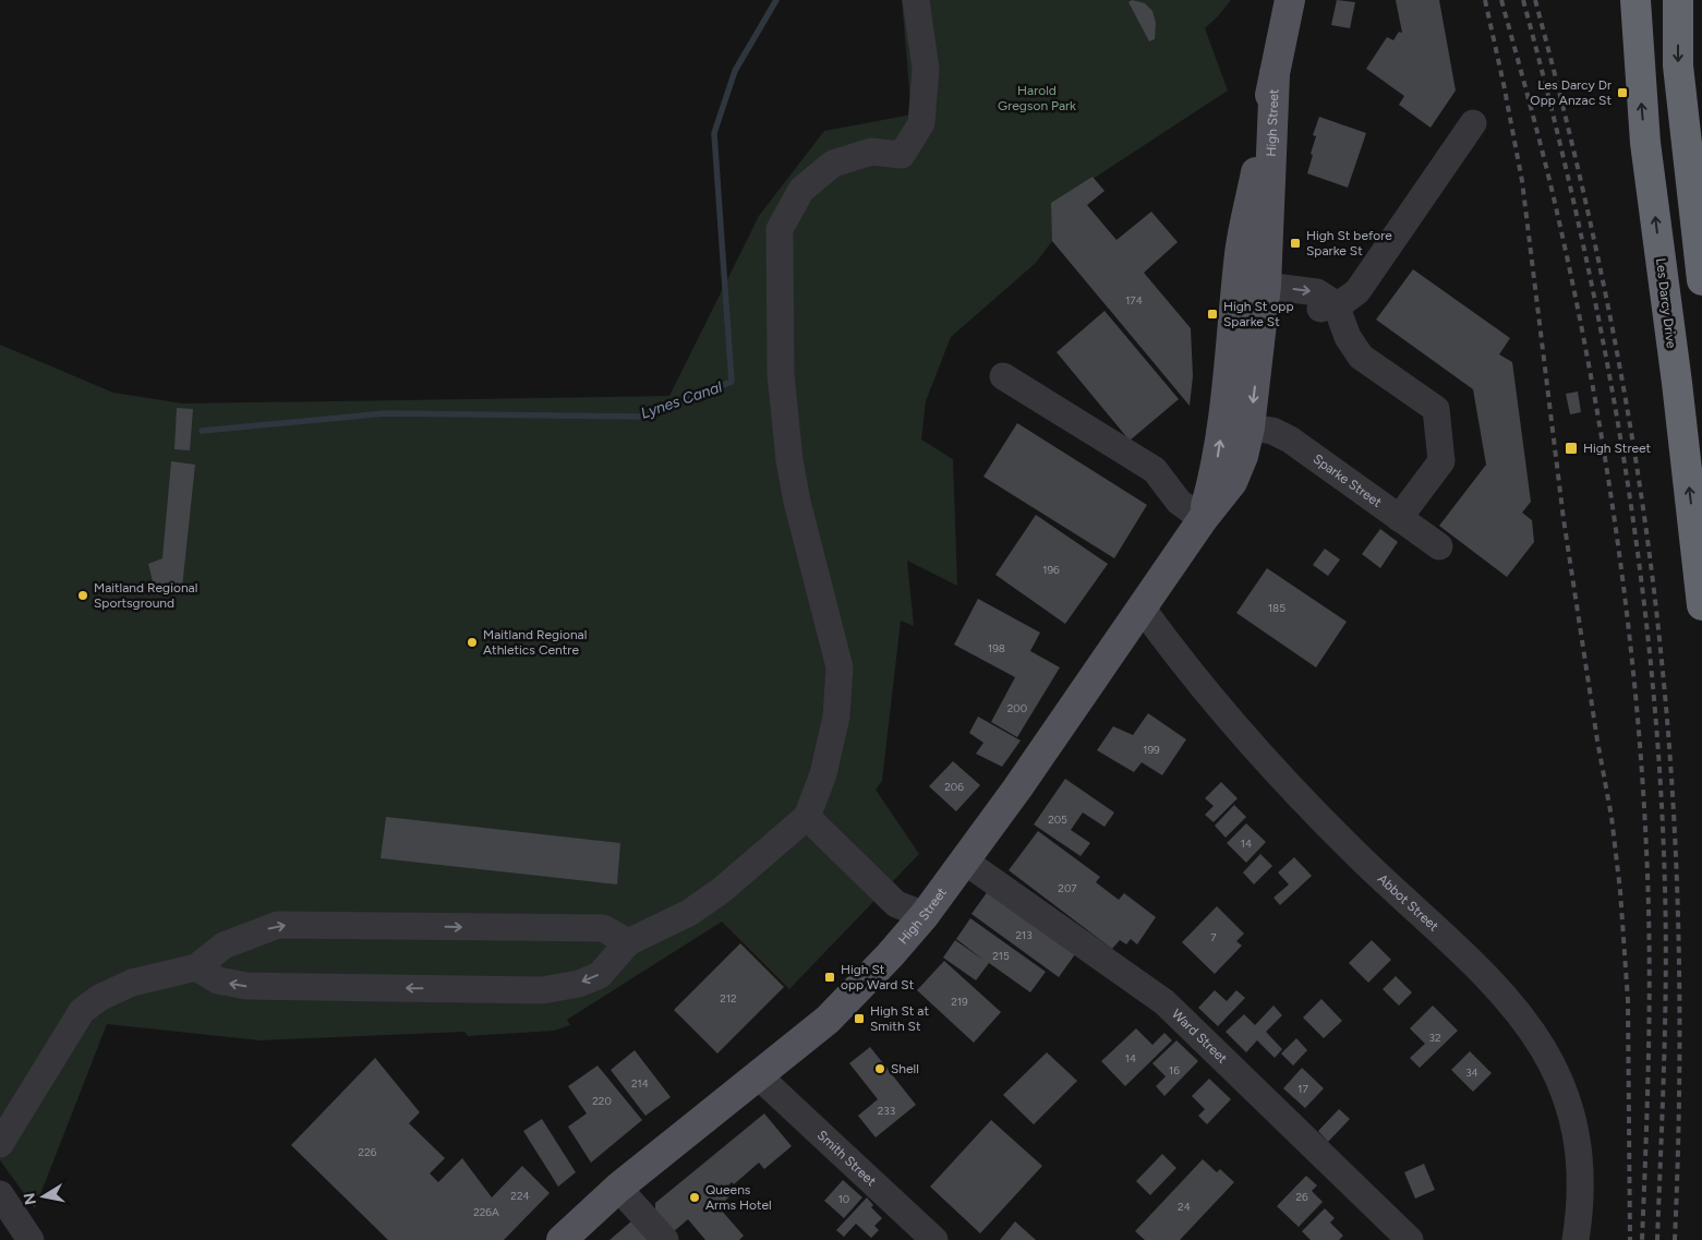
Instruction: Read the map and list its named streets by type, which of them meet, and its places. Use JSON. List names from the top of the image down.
{
  "streets": {
    "highway": ["Les Darcy Drive"],
    "main road": ["High Street"],
    "street": [
      "Sparke Street",
      "Abbot Street",
      "Ward Street",
      "Smith Street"
    ]
  },
  "crossings": [
    ["High Street", "Sparke Street"],
    ["High Street", "Abbot Street"],
    ["High Street", "Ward Street"],
    ["High Street", "Smith Street"]
  ],
  "water": ["Lynes Canal"],
  "parks": ["Harold Gregson Park"],
  "places": {
    "transit": [
      "Les Darcy Dr Opp Anzac St",
      "High St before Sparke St",
      "High St opp Sparke St",
      "High Street",
      "High St opp Ward St",
      "High St at Smith St"
    ],
    "other": [
      "Maitland Regional Sportsground",
      "Maitland Regional Athletics Centre",
      "Shell",
      "Queens Arms Hotel"
    ]
  },
  "house_numbers": [
    "174",
    "196",
    "185",
    "198",
    "200",
    "199",
    "206",
    "205",
    "14",
    "207",
    "213",
    "7",
    "215",
    "212",
    "219",
    "32",
    "14",
    "16",
    "34",
    "214",
    "17",
    "220",
    "233",
    "226",
    "224",
    "26",
    "10",
    "24",
    "226A"
  ],
  "north": "left"
}
